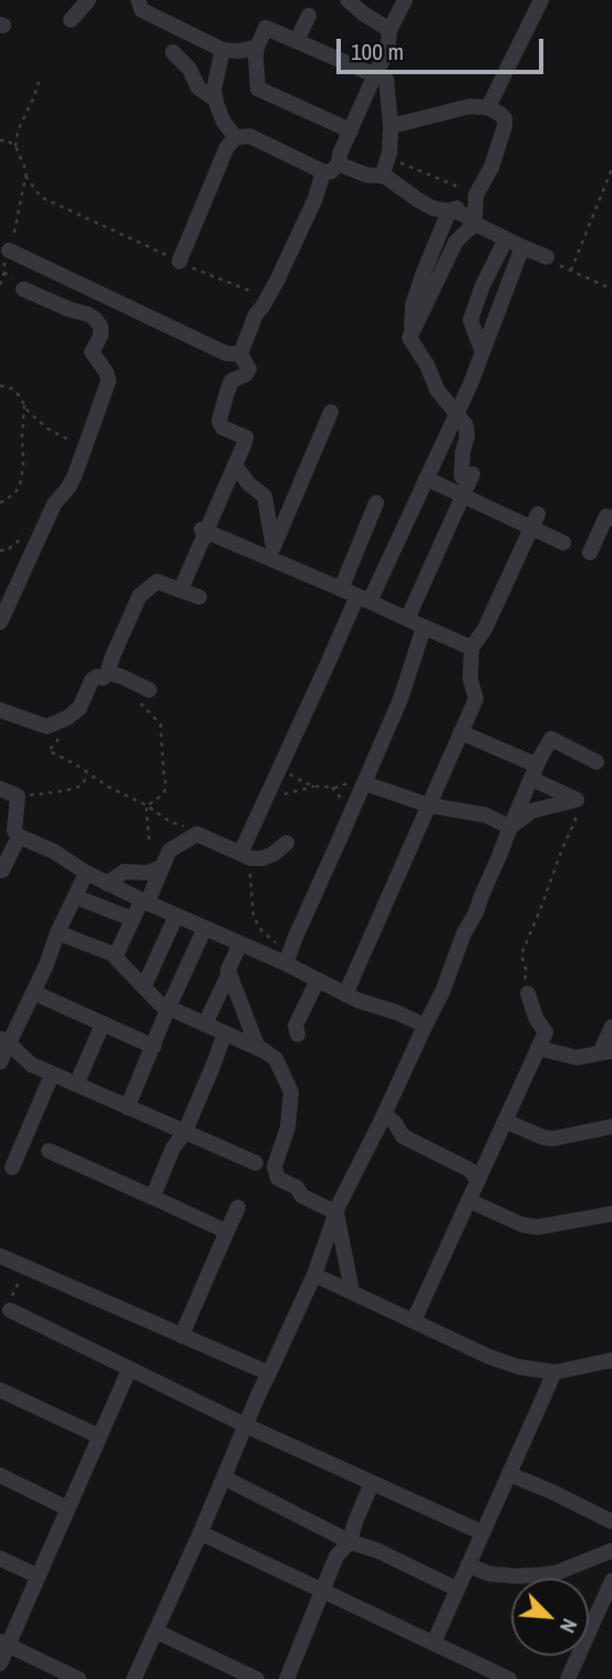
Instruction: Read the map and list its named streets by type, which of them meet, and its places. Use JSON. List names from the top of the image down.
{
  "scale_bar": "100 m",
  "north": "bottom right"
}
